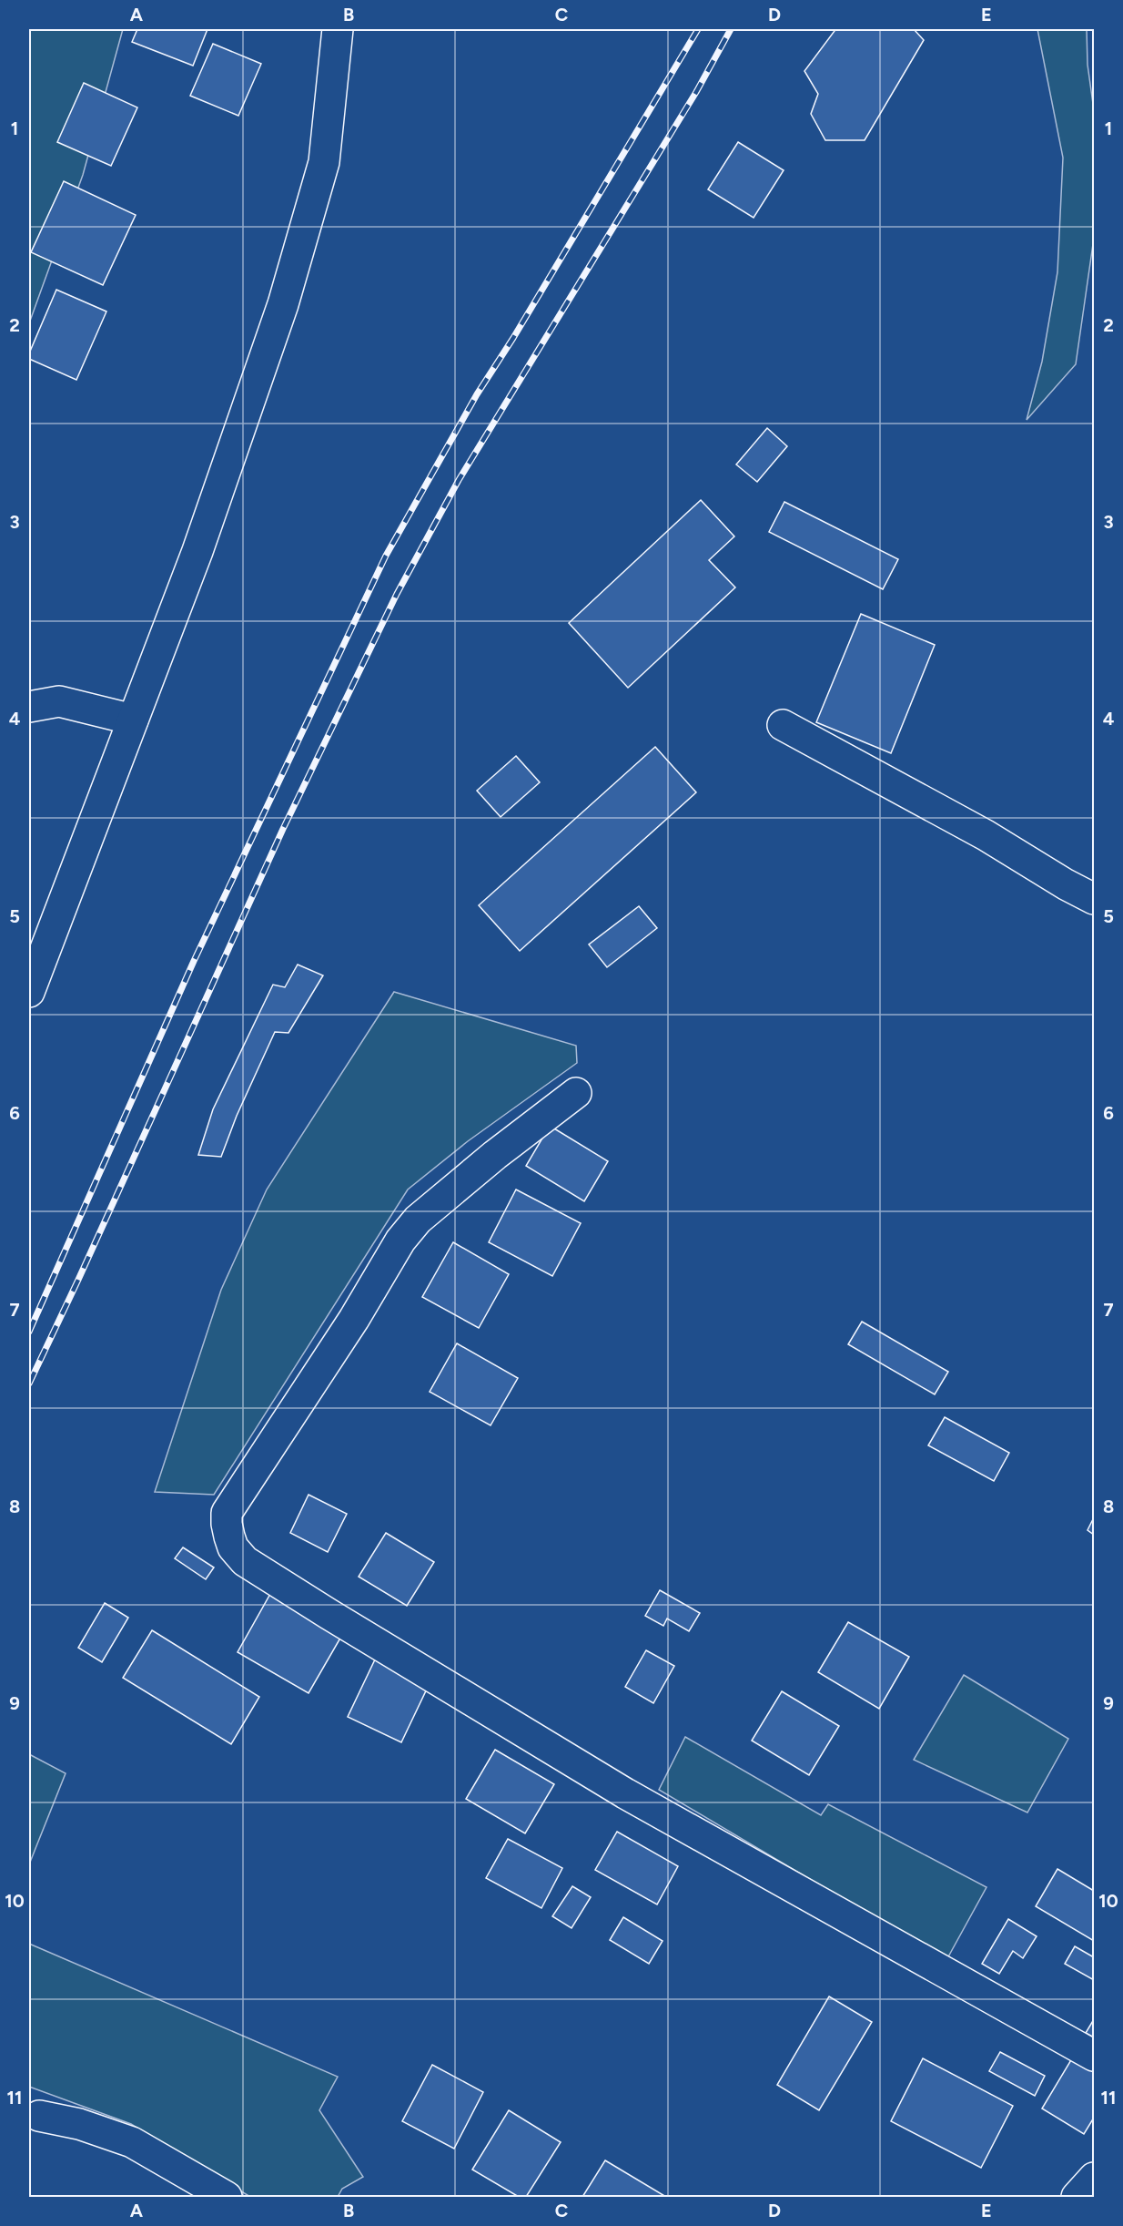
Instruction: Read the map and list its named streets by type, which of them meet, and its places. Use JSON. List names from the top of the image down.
{
  "grid": {
    "columns": [
      "A",
      "B",
      "C",
      "D",
      "E"
    ],
    "rows": [
      "1",
      "2",
      "3",
      "4",
      "5",
      "6",
      "7",
      "8",
      "9",
      "10",
      "11"
    ]
  }
}
